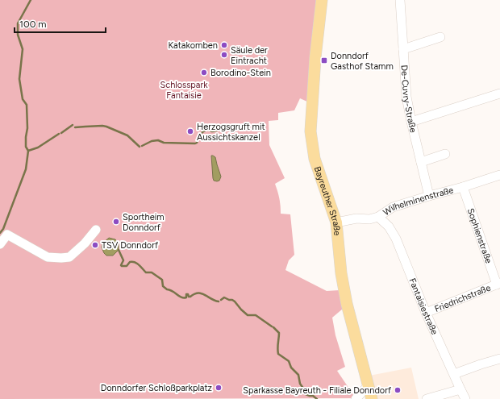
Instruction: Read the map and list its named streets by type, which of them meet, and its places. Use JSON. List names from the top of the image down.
{
  "streets": {
    "main road": ["Bayreuther Straße"],
    "street": [
      "De-Cuvry-Straße",
      "Wilhelminenstraße",
      "Sophienstraße",
      "Friedrichstraße",
      "Fantaisiestraße"
    ]
  },
  "crossings": [
    ["De-Cuvry-Straße", "Wilhelminenstraße"],
    ["Bayreuther Straße", "Wilhelminenstraße"],
    ["Wilhelminenstraße", "Sophienstraße"],
    ["Wilhelminenstraße", "Fantaisiestraße"],
    ["Sophienstraße", "Friedrichstraße"],
    ["Friedrichstraße", "Fantaisiestraße"]
  ],
  "parks": ["Schlosspark Fantaisie"],
  "places": {
    "other": [
      "Katakomben",
      "Säule der Eintracht",
      "Borodino-Stein",
      "Herzogsgruft mit Aussichtskanzel",
      "Sportheim Donndorf",
      "TSV Donndorf",
      "Donndorfer Schloßparkplatz",
      "Sparkasse Bayreuth - Filiale Donndorf"
    ],
    "transit": ["Donndorf Gasthof Stamm"]
  },
  "scale_bar": "100 m"
}
